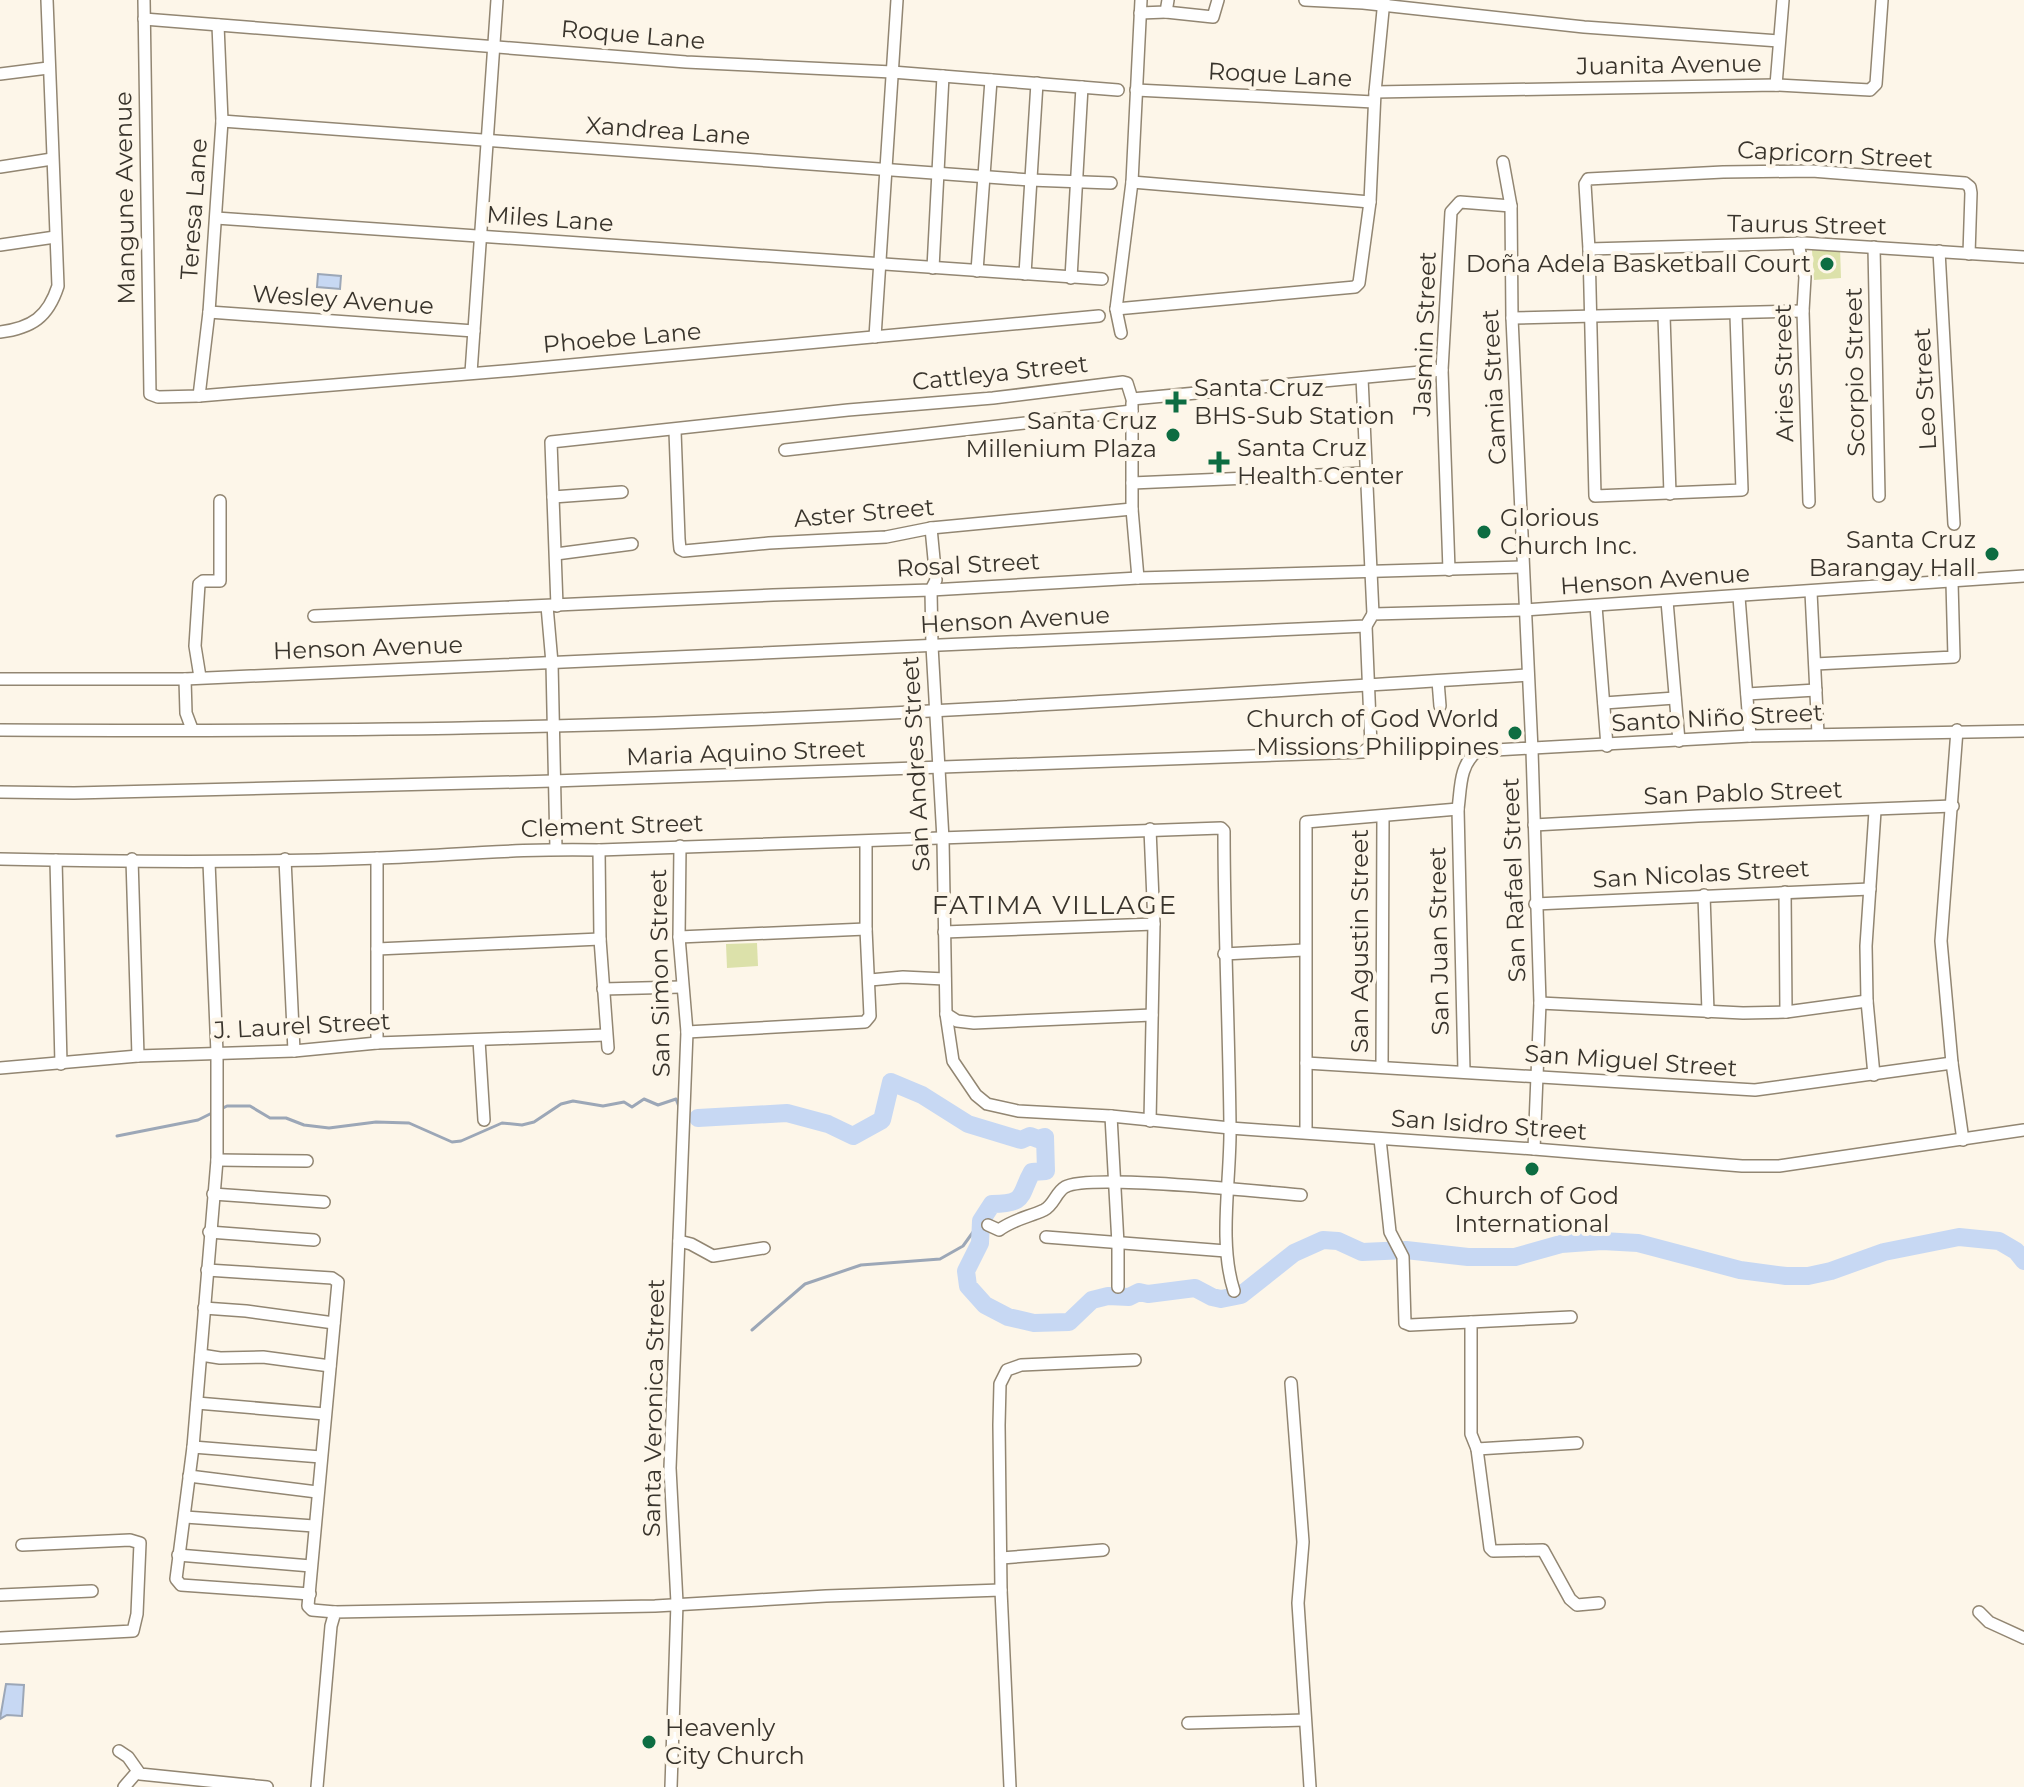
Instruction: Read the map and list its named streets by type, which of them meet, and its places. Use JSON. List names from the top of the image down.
{
  "streets": {
    "street": [
      "Roque Lane",
      "Juanita Avenue",
      "Xandrea Lane",
      "Capricorn Street",
      "Mangune Avenue",
      "Teresa Lane",
      "Miles Lane",
      "Taurus Street",
      "Wesley Avenue",
      "Jasmin Street",
      "Phoebe Lane",
      "Scorpio Street",
      "Cattleya Street",
      "Aries Street",
      "Camia Street",
      "Leo Street",
      "Aster Street",
      "Rosal Street",
      "Henson Avenue",
      "Santo Niño Street",
      "Maria Aquino Street",
      "San Andres Street",
      "San Pablo Street",
      "Clement Street",
      "San Nicolas Street",
      "San Rafael Street",
      "San Agustin Street",
      "San Juan Street",
      "San Simon Street",
      "J. Laurel Street",
      "San Miguel Street",
      "San Isidro Street",
      "Santa Veronica Street"
    ]
  },
  "crossings": [
    ["Roque Lane", "Juanita Avenue"],
    ["Roque Lane", "Mangune Avenue"],
    ["Roque Lane", "Teresa Lane"],
    ["Xandrea Lane", "Teresa Lane"],
    ["Capricorn Street", "Taurus Street"],
    ["Mangune Avenue", "Phoebe Lane"],
    ["Teresa Lane", "Miles Lane"],
    ["Teresa Lane", "Wesley Avenue"],
    ["Teresa Lane", "Phoebe Lane"],
    ["Taurus Street", "Scorpio Street"],
    ["Taurus Street", "Aries Street"],
    ["Taurus Street", "Leo Street"],
    ["Jasmin Street", "Camia Street"],
    ["Jasmin Street", "Rosal Street"],
    ["Cattleya Street", "Aster Street"],
    ["Camia Street", "Rosal Street"],
    ["Camia Street", "Henson Avenue"],
    ["Camia Street", "San Rafael Street"],
    ["Aster Street", "San Andres Street"],
    ["Rosal Street", "San Andres Street"],
    ["Henson Avenue", "Maria Aquino Street"],
    ["Henson Avenue", "San Andres Street"],
    ["Henson Avenue", "San Rafael Street"],
    ["Santo Niño Street", "San Rafael Street"],
    ["Santo Niño Street", "San Juan Street"],
    ["Maria Aquino Street", "San Andres Street"],
    ["San Andres Street", "Clement Street"],
    ["San Andres Street", "San Isidro Street"],
    ["San Pablo Street", "San Rafael Street"],
    ["Clement Street", "San Simon Street"],
    ["San Nicolas Street", "San Rafael Street"],
    ["San Rafael Street", "San Miguel Street"],
    ["San Rafael Street", "San Isidro Street"],
    ["San Agustin Street", "San Miguel Street"],
    ["San Juan Street", "San Miguel Street"],
    ["San Simon Street", "Santa Veronica Street"]
  ],
  "districts": ["FATIMA VILLAGE"],
  "places": {
    "other": [
      "Doña Adela Basketball Court",
      "Santa Cruz Millenium Plaza",
      "Glorious Church Inc.",
      "Santa Cruz Barangay Hall",
      "Church of God World Missions Philippines",
      "Church of God International",
      "Heavenly City Church"
    ],
    "health": ["Santa Cruz BHS-Sub Station", "Santa Cruz Health Center"]
  }
}
